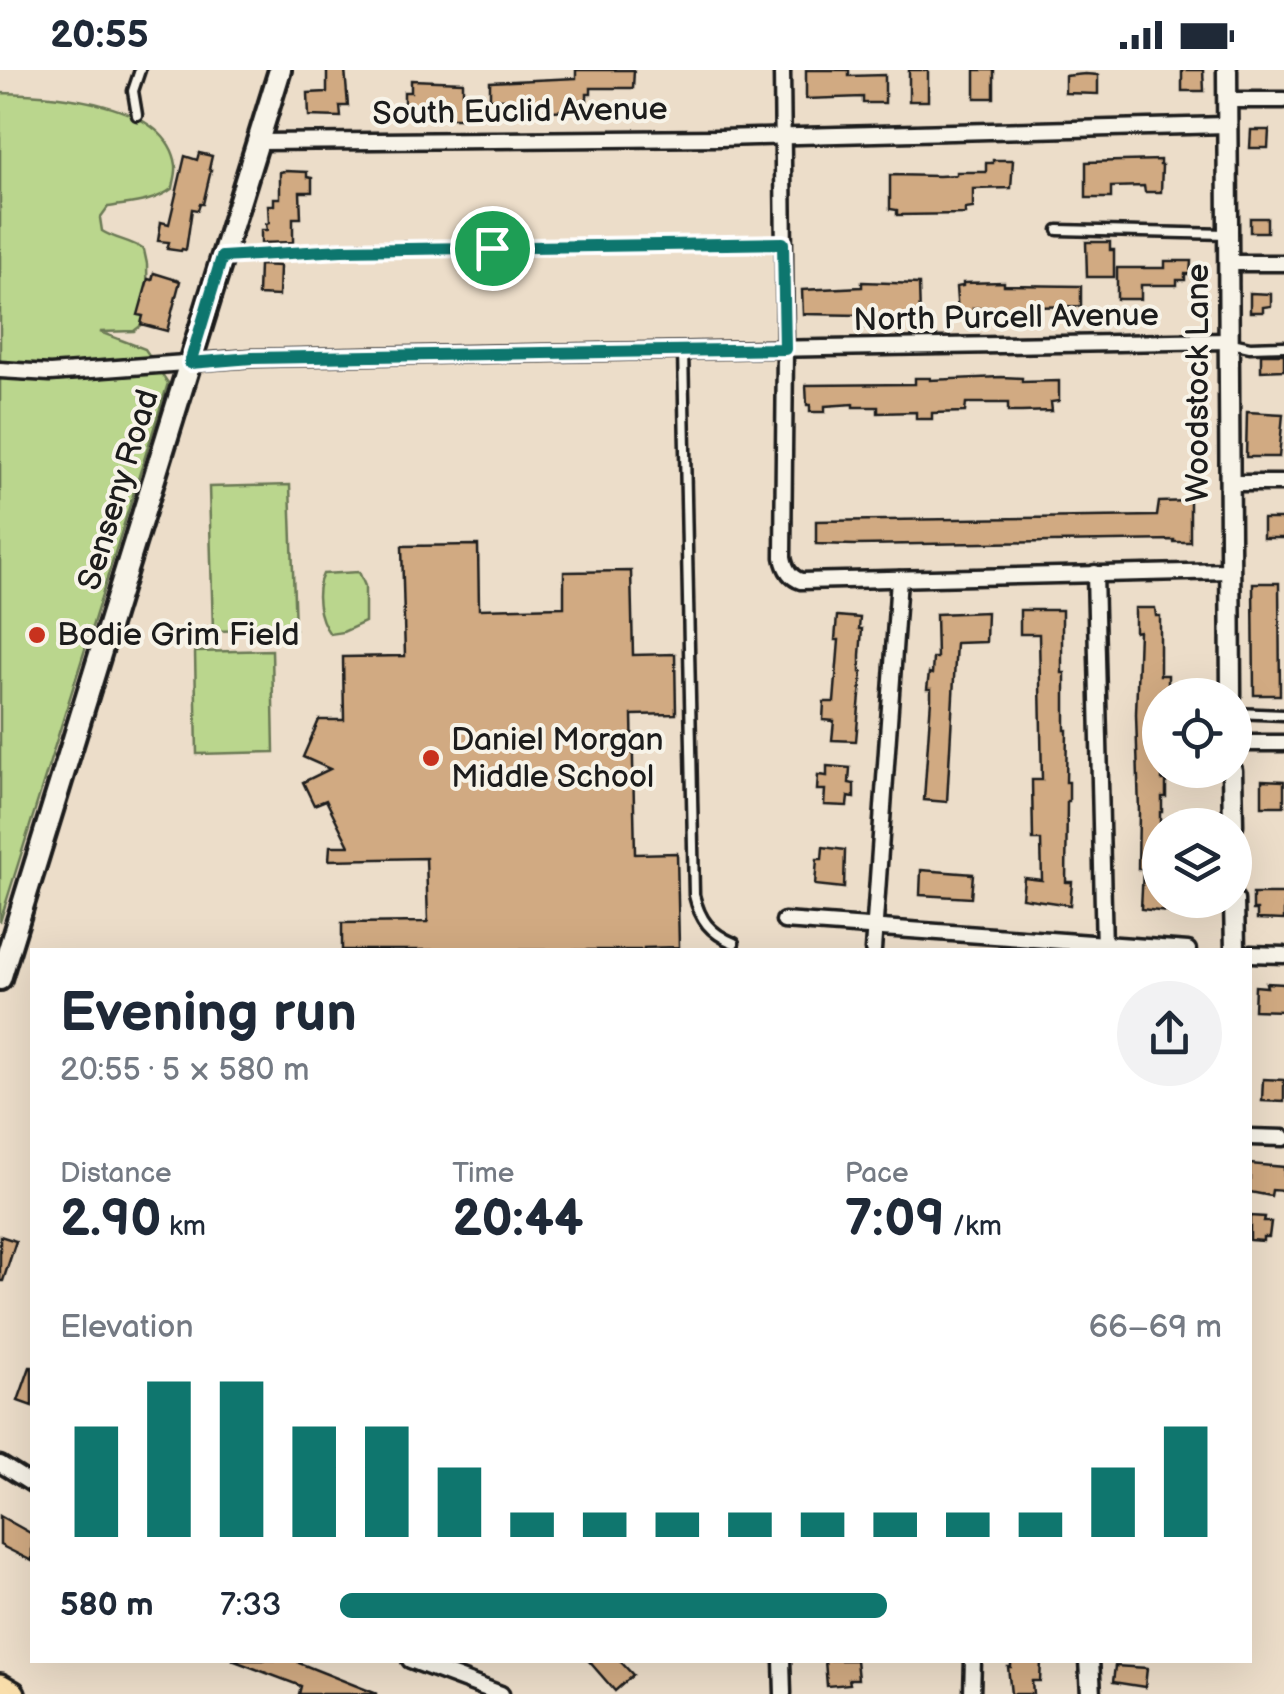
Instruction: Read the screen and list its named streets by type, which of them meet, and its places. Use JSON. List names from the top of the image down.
{
  "streets": {
    "main road": ["Senseny Road"],
    "street": ["South Euclid Avenue", "North Purcell Avenue", "Woodstock Lane"]
  },
  "crossings": [
    ["South Euclid Avenue", "Woodstock Lane"],
    ["South Euclid Avenue", "Senseny Road"],
    ["North Purcell Avenue", "Woodstock Lane"],
    ["North Purcell Avenue", "Senseny Road"]
  ],
  "places": ["Bodie Grim Field", "Daniel Morgan Middle School"],
  "page": {
    "status": "20:55",
    "heading": ["Evening run", "20:55 · 5 × 580 m"],
    "stats": [
      ["Distance", "2.90 km"],
      ["Time", "20:44"],
      ["Pace", "7:09 /km"]
    ],
    "chart": ["Elevation", "66–69 m"],
    "list": [
      {
        "name": "580 m",
        "note": "7:33"
      }
    ]
  }
}
